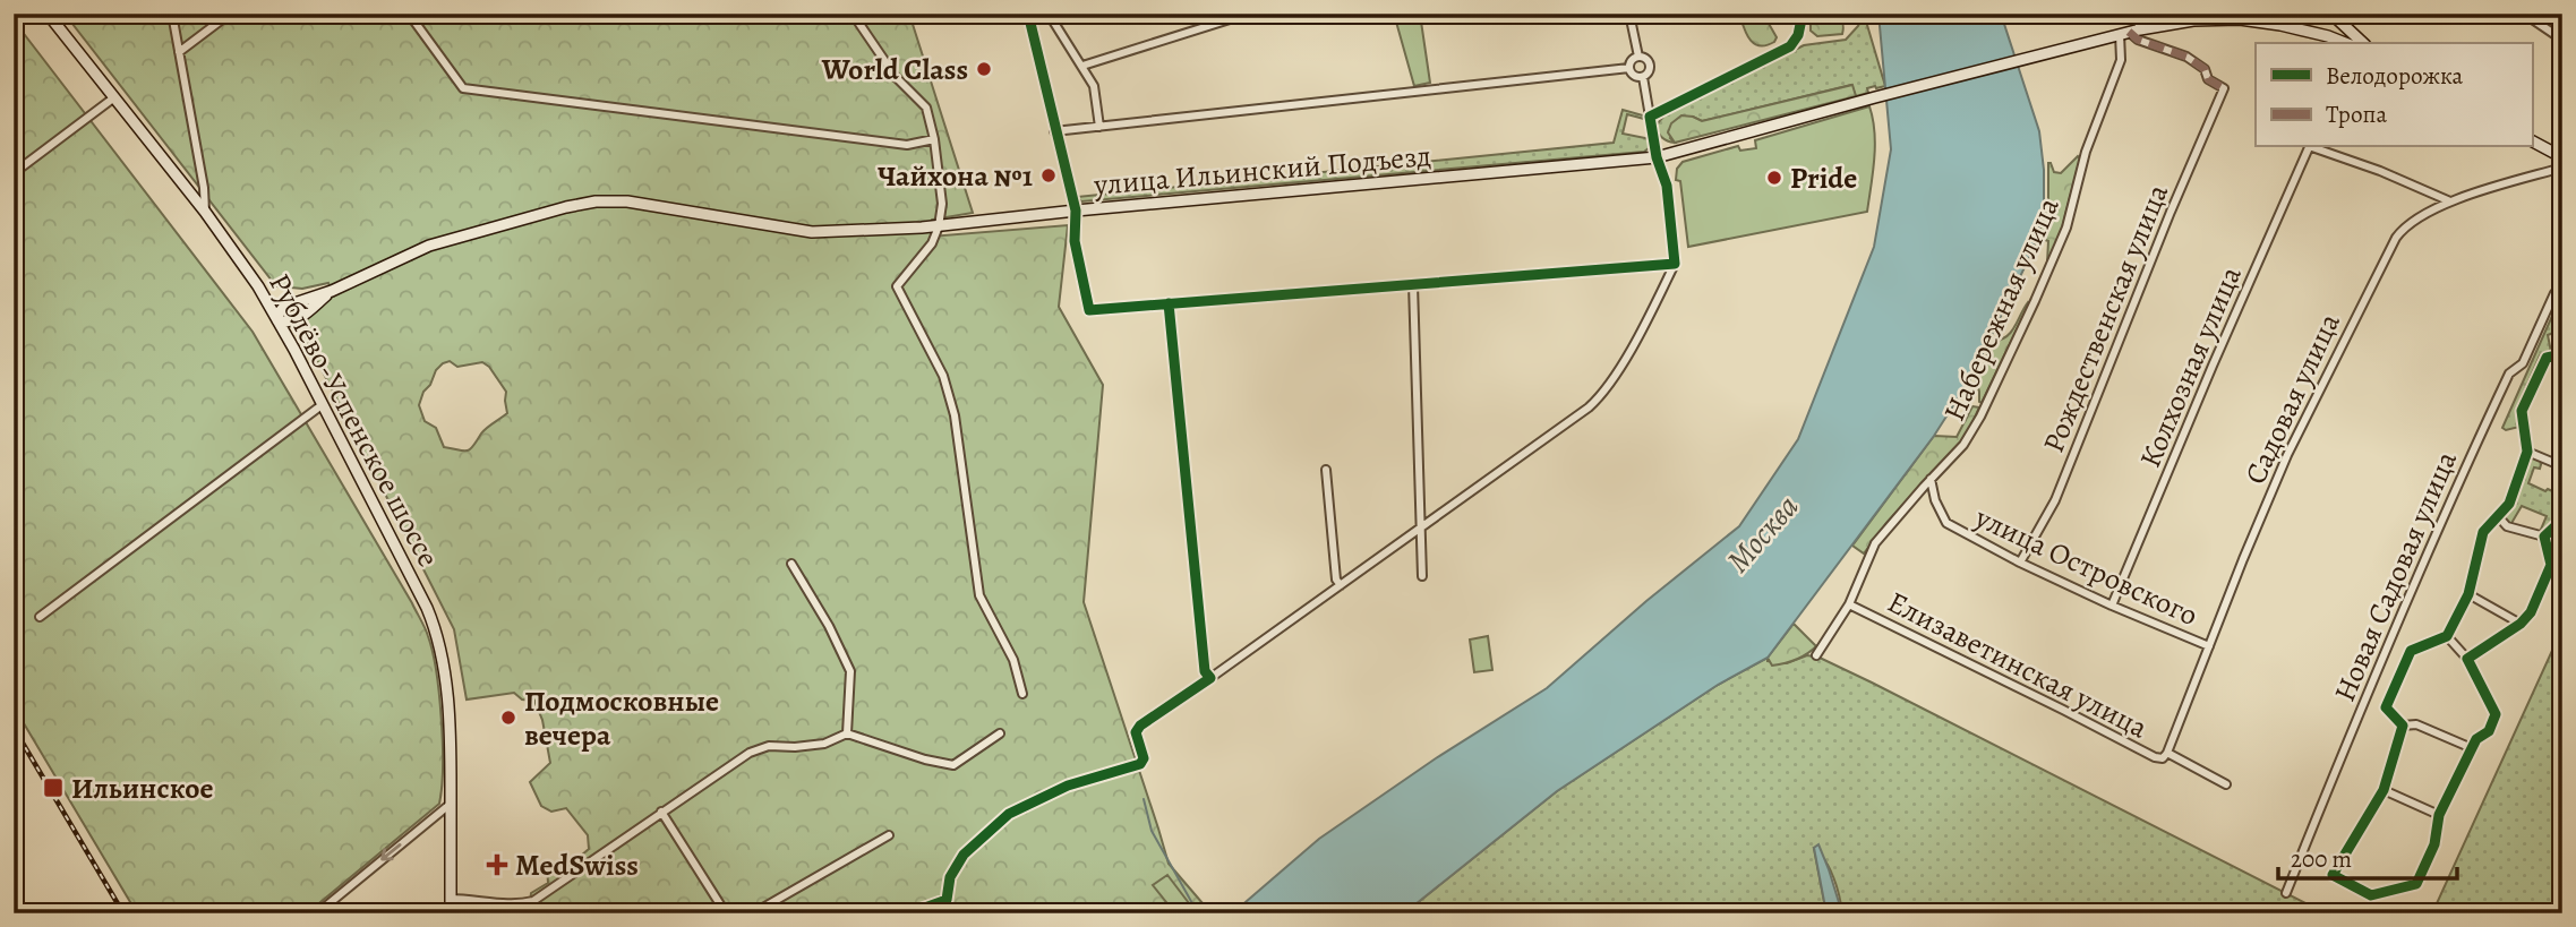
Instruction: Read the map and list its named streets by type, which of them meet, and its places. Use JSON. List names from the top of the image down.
{
  "streets": {
    "main road": ["улица Ильинский Подъезд", "Рублёво-Успенское шоссе"],
    "street": [
      "Набережная улица",
      "Рождественская улица",
      "Колхозная улица",
      "Садовая улица",
      "улица Островского",
      "Новая Садовая улица",
      "Елизаветинская улица"
    ]
  },
  "crossings": [
    ["улица Ильинский Подъезд", "Набережная улица"],
    ["улица Ильинский Подъезд", "Рождественская улица"],
    ["Набережная улица", "Рождественская улица"],
    ["Набережная улица", "улица Островского"],
    ["Набережная улица", "Елизаветинская улица"],
    ["Рождественская улица", "улица Островского"],
    ["Колхозная улица", "улица Островского"],
    ["Садовая улица", "улица Островского"],
    ["Садовая улица", "Елизаветинская улица"]
  ],
  "water": ["Москва"],
  "places": {
    "other": [
      "World Class",
      "Чайхона №1",
      "Pride",
      "Подмосковные вечера"
    ],
    "transit": ["Ильинское"],
    "health": ["MedSwiss"]
  },
  "legend": ["Велодорожка", "Тропа"],
  "scale_bar": "200 m"
}
